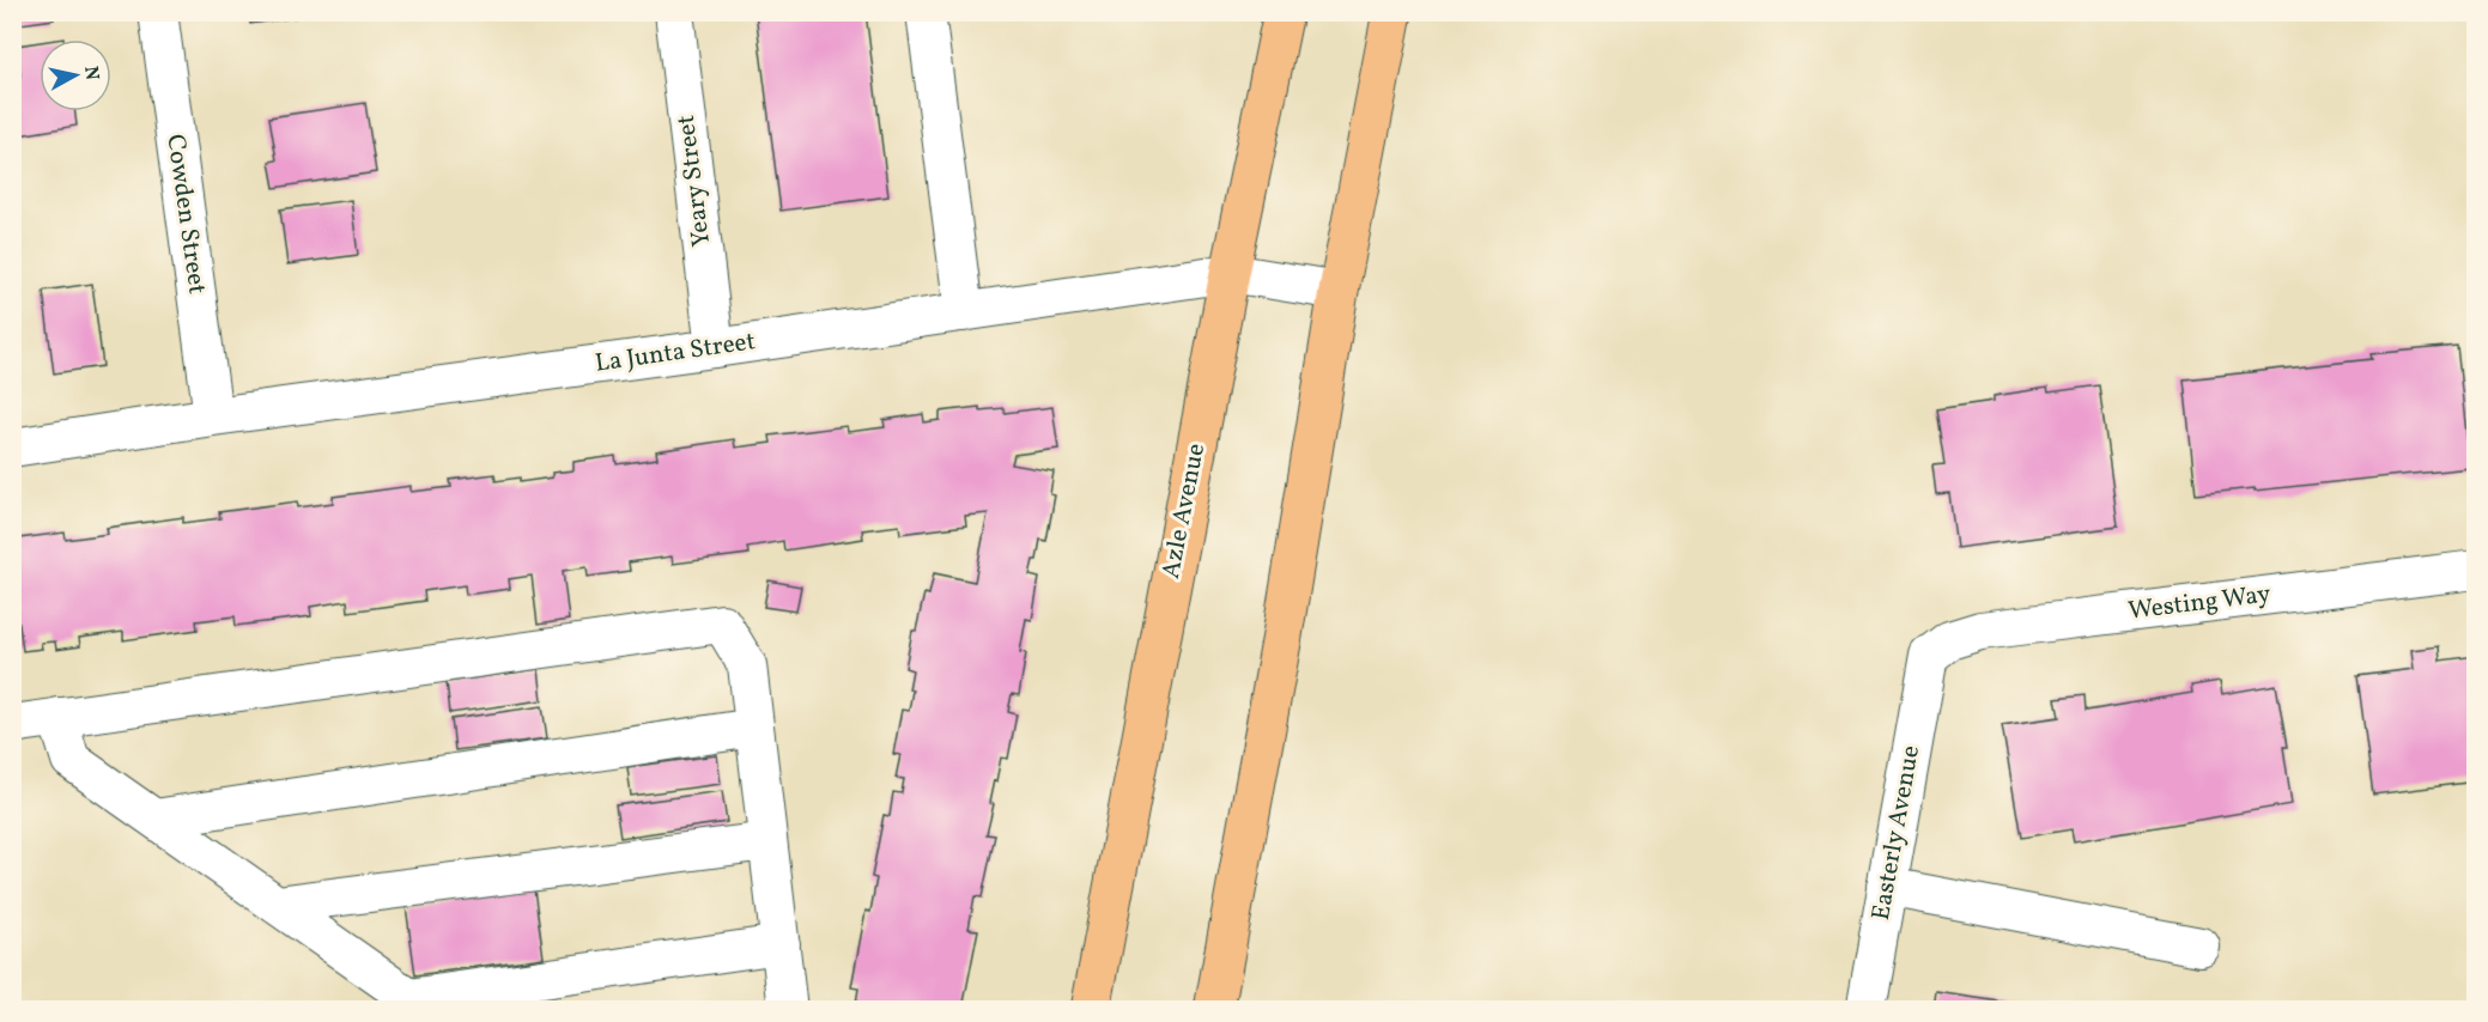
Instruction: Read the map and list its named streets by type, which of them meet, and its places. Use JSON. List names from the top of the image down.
{
  "streets": {
    "main road": ["Azle Avenue"],
    "street": [
      "Yeary Street",
      "Cowden Street",
      "La Junta Street",
      "Westing Way",
      "Easterly Avenue"
    ]
  },
  "crossings": [
    ["Yeary Street", "La Junta Street"],
    ["Cowden Street", "La Junta Street"],
    ["La Junta Street", "Azle Avenue"],
    ["Westing Way", "Easterly Avenue"]
  ],
  "north": "right"
}
